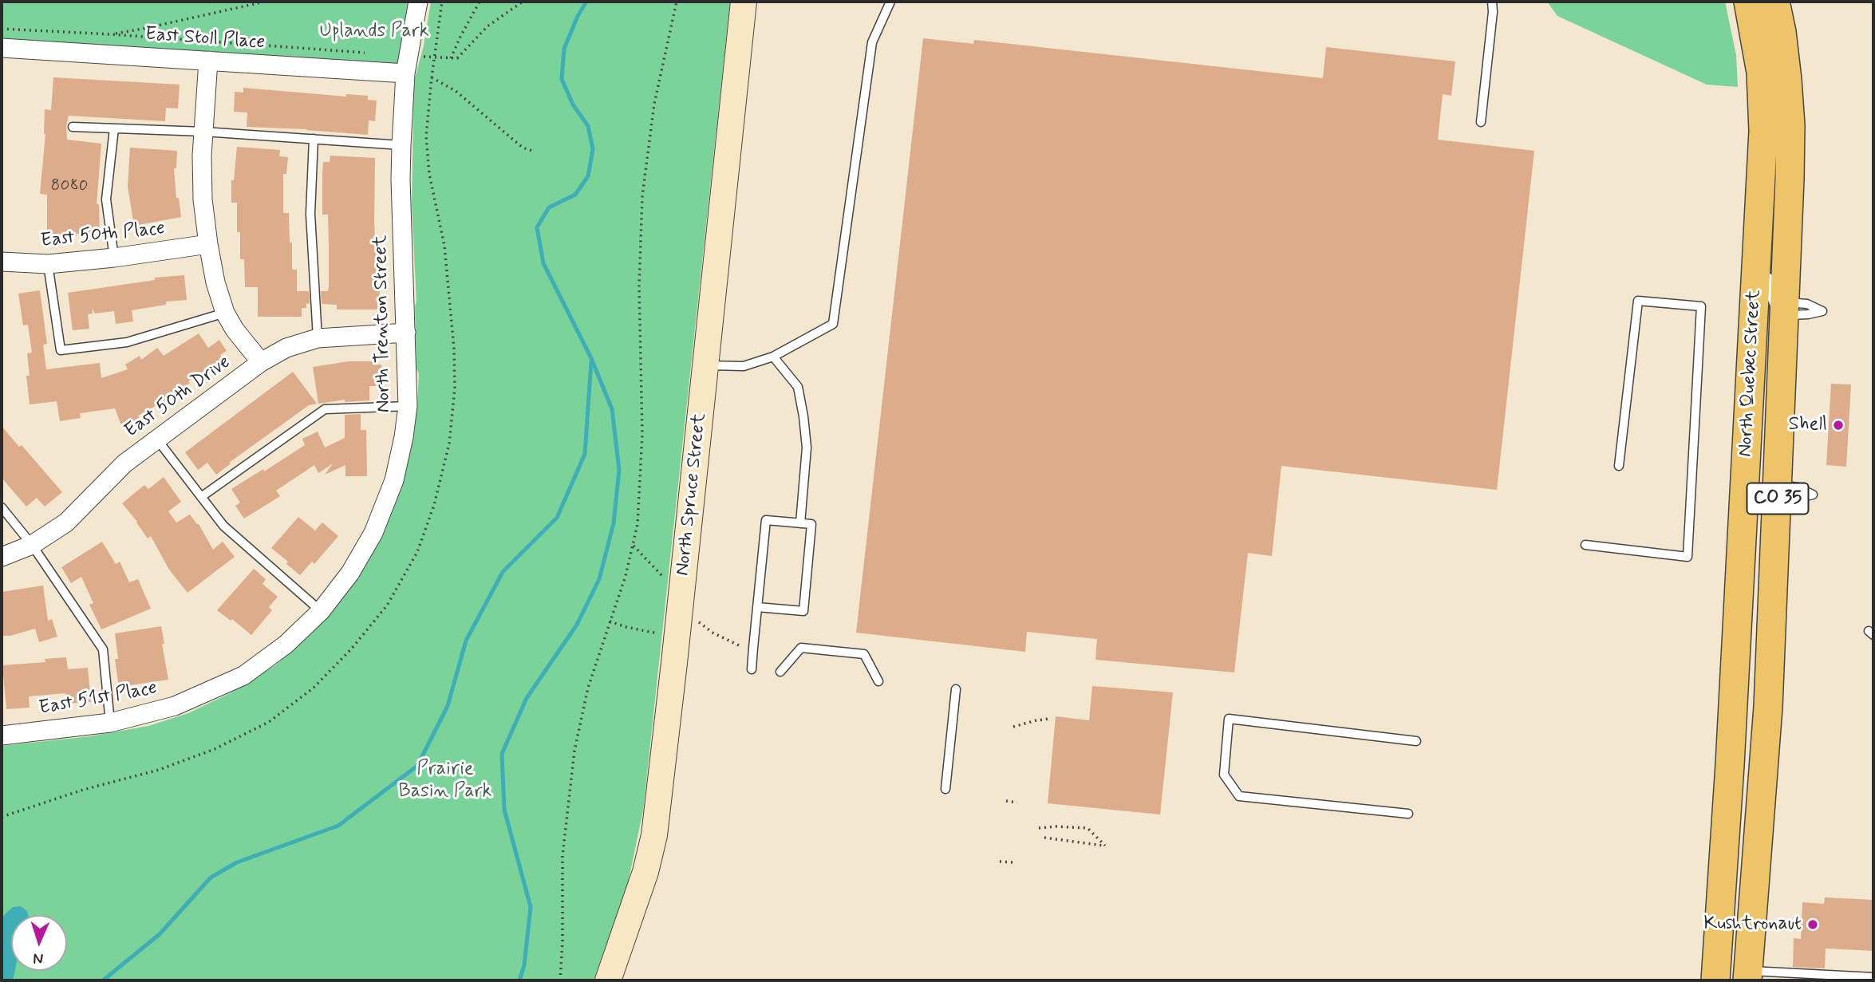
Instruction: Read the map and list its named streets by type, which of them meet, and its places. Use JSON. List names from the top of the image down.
{
  "streets": {
    "main road": ["North Quebec Street", "CO 35"],
    "street": [
      "East Stoll Place",
      "East 50th Place",
      "North Trenton Street",
      "East 50th Drive",
      "North Spruce Street",
      "East 51st Place"
    ]
  },
  "crossings": [
    ["East Stoll Place", "North Trenton Street"],
    ["North Trenton Street", "East 50th Drive"],
    ["North Trenton Street", "East 51st Place"]
  ],
  "parks": ["Uplands Park", "Prairie Basin Park"],
  "places": ["Shell", "Kushtronaut"],
  "house_numbers": ["8080"],
  "north": "bottom"
}
